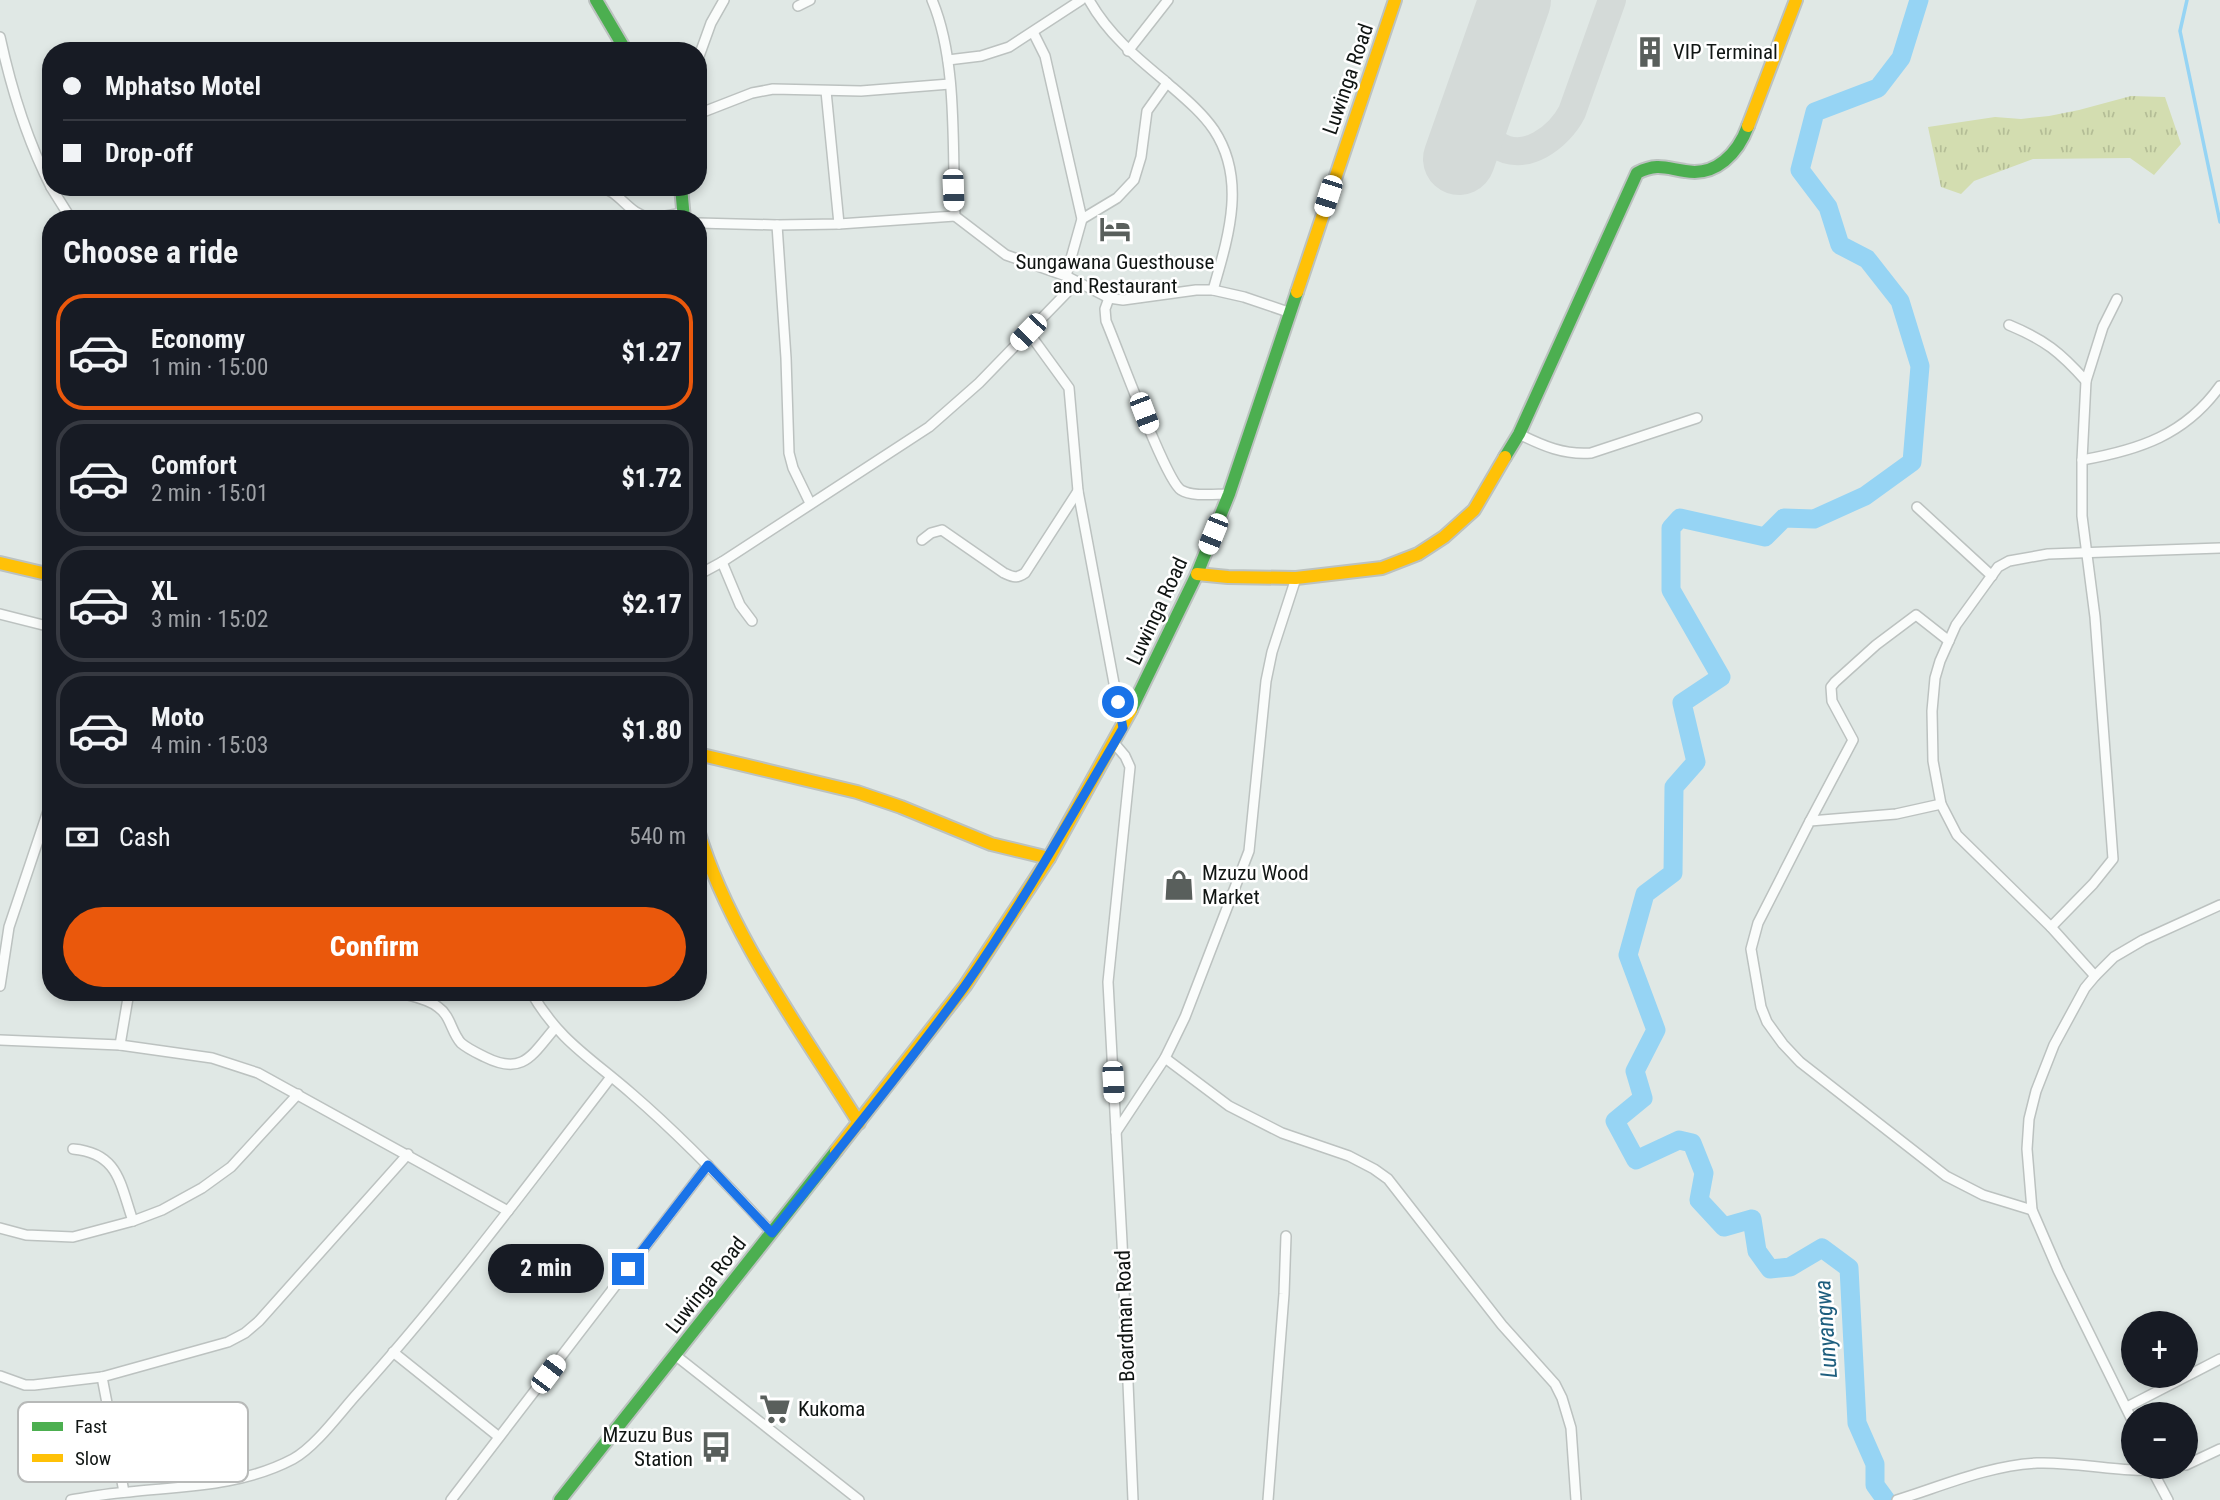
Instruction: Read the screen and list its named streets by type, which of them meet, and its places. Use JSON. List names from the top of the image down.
{
  "streets": {
    "main road": ["Luwinga Road"],
    "street": ["Boardman Road"]
  },
  "crossings": [
    ["Luwinga Road", "Boardman Road"]
  ],
  "water": ["Lunyangwa"],
  "places": {
    "building": ["VIP Terminal"],
    "hotel": ["Sungawana Guesthouse and Restaurant"],
    "shop": ["Mzuzu Wood Market"],
    "supermarket": ["Kukoma"],
    "bus stop": ["Mzuzu Bus Station"]
  },
  "legend": ["Fast", "Slow"],
  "page": {
    "banner": ["Mphatso Motel", "Drop-off"],
    "heading": "Choose a ride",
    "list": [
      {
        "name": "Economy",
        "note": "1 min · 15:00",
        "value": "$1.27"
      },
      {
        "name": "Comfort",
        "note": "2 min · 15:01",
        "value": "$1.72"
      },
      {
        "name": "XL",
        "note": "3 min · 15:02",
        "value": "$2.17"
      },
      {
        "name": "Moto",
        "note": "4 min · 15:03",
        "value": "$1.80"
      }
    ],
    "pay": ["Cash", "540 m"],
    "buttons": "Confirm",
    "bubble": "2 min",
    "map_buttons": ["+", "−"]
  }
}
